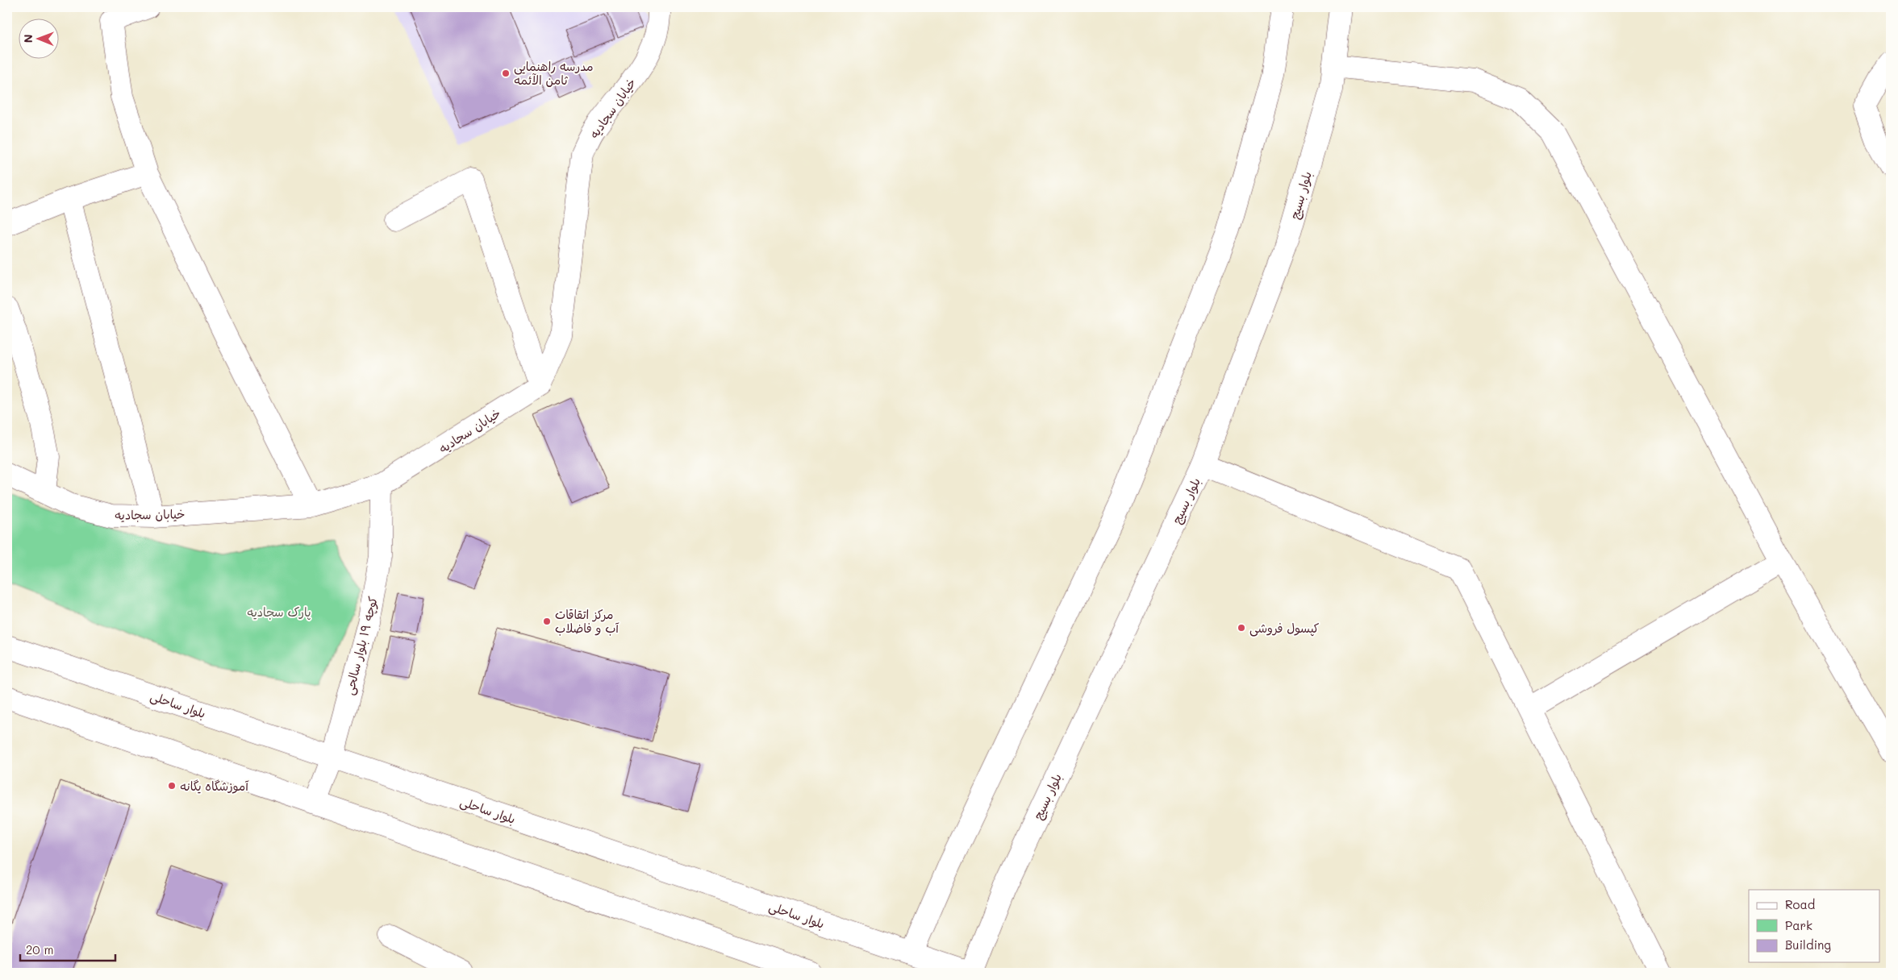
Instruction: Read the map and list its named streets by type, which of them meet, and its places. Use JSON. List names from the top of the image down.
{
  "streets": {
    "street": [
      "خیابان سجادیه",
      "بلوار بسیج",
      "کوچه ۱۹ بلوار سالحی",
      "بلوار ساحلی"
    ]
  },
  "crossings": [
    ["خیابان سجادیه", "کوچه ۱۹ بلوار سالحی"],
    ["بلوار بسیج", "بلوار ساحلی"],
    ["کوچه ۱۹ بلوار سالحی", "بلوار ساحلی"]
  ],
  "parks": ["پارک سجادیه"],
  "places": [
    "مدرسه راهنمایی ثامن الآئمه",
    "مرکز اتقاقات آب و فاضلاب",
    "کپسول فروشی",
    "آموزشگاه یگانه"
  ],
  "legend": ["Road", "Park", "Building"],
  "scale_bar": "20 m",
  "north": "left"
}
